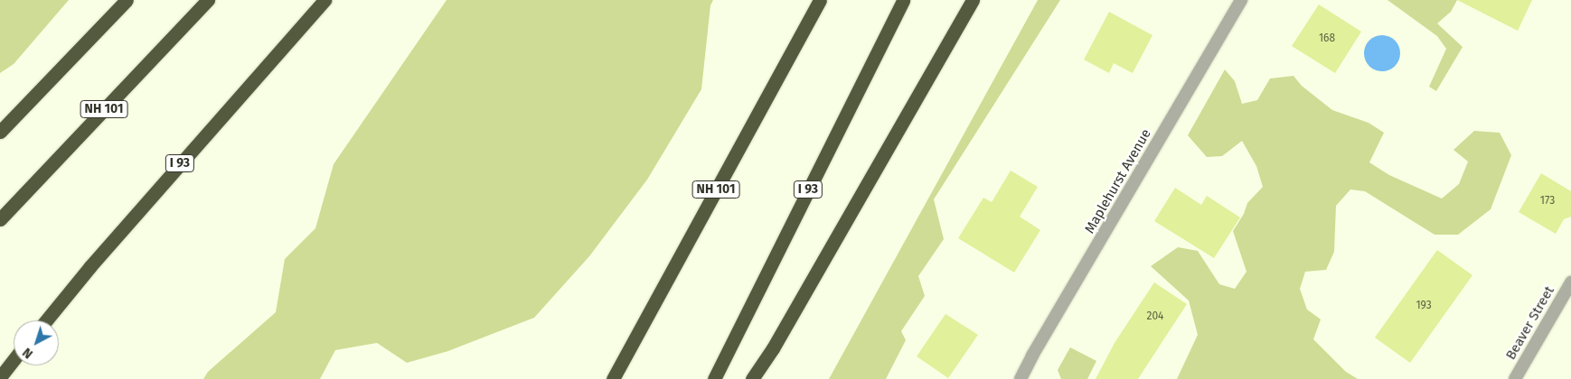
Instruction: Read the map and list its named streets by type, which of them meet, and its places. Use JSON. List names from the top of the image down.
{
  "streets": {
    "highway": ["NH 101", "I 93"],
    "street": ["Maplehurst Avenue", "Beaver Street"]
  },
  "house_numbers": [
    "168",
    "173",
    "193",
    "204"
  ],
  "north": "bottom left"
}
